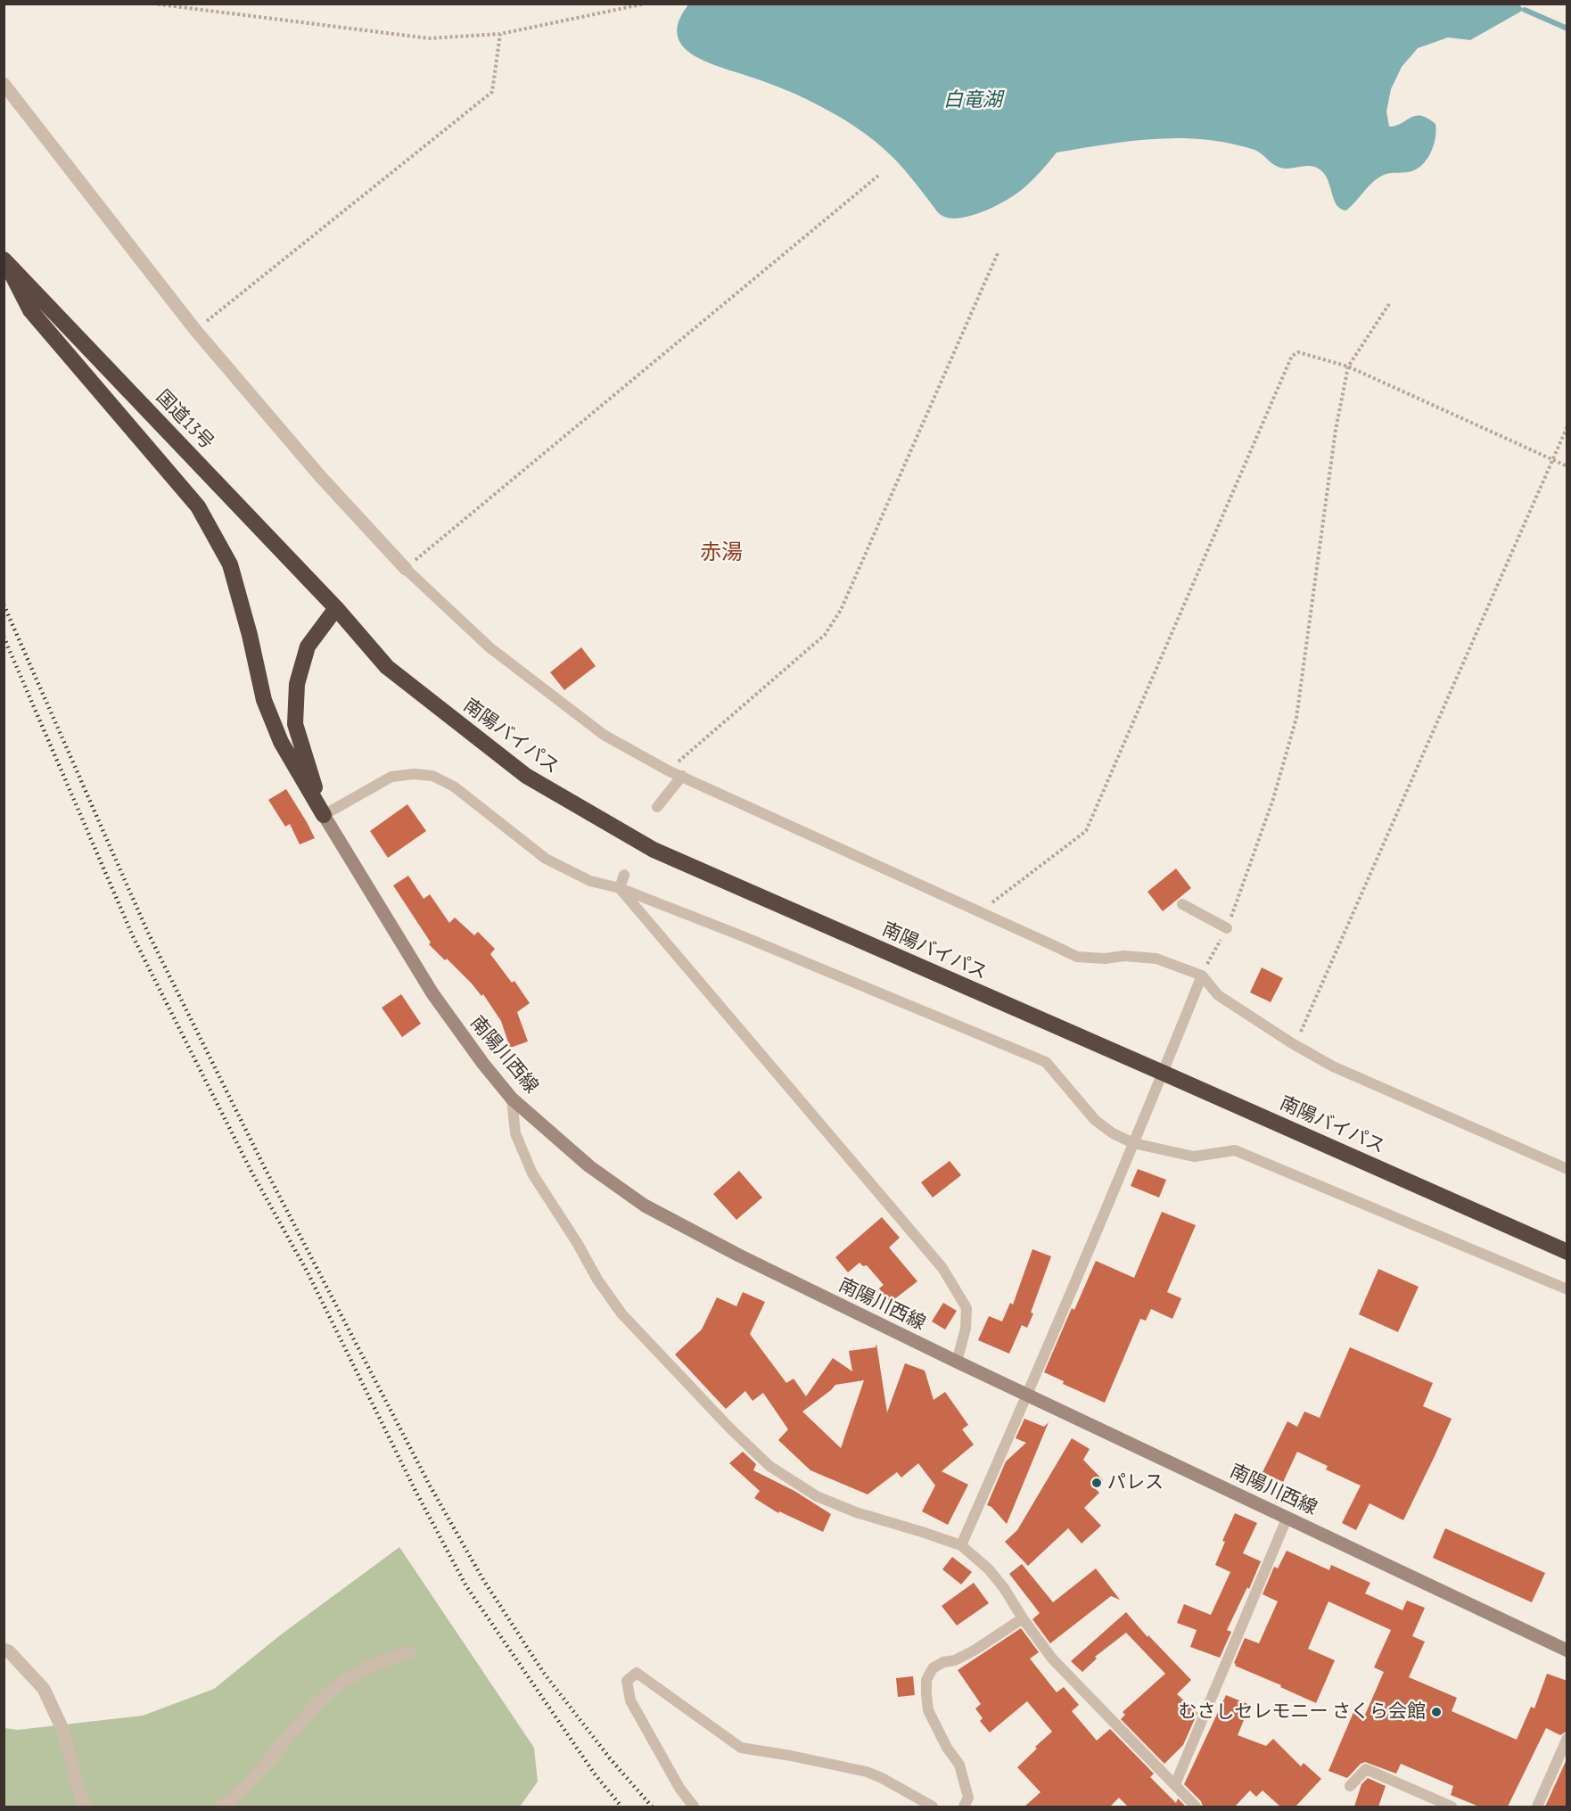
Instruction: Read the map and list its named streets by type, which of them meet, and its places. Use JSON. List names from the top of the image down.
{
  "streets": {
    "highway": ["国道13号", "南陽バイパス"],
    "main road": ["南陽川西線"]
  },
  "crossings": [
    ["国道13号", "南陽バイパス"]
  ],
  "districts": ["赤湯"],
  "water": ["白竜湖"],
  "places": ["パレス", "むさしセレモニー さくら会館"]
}
